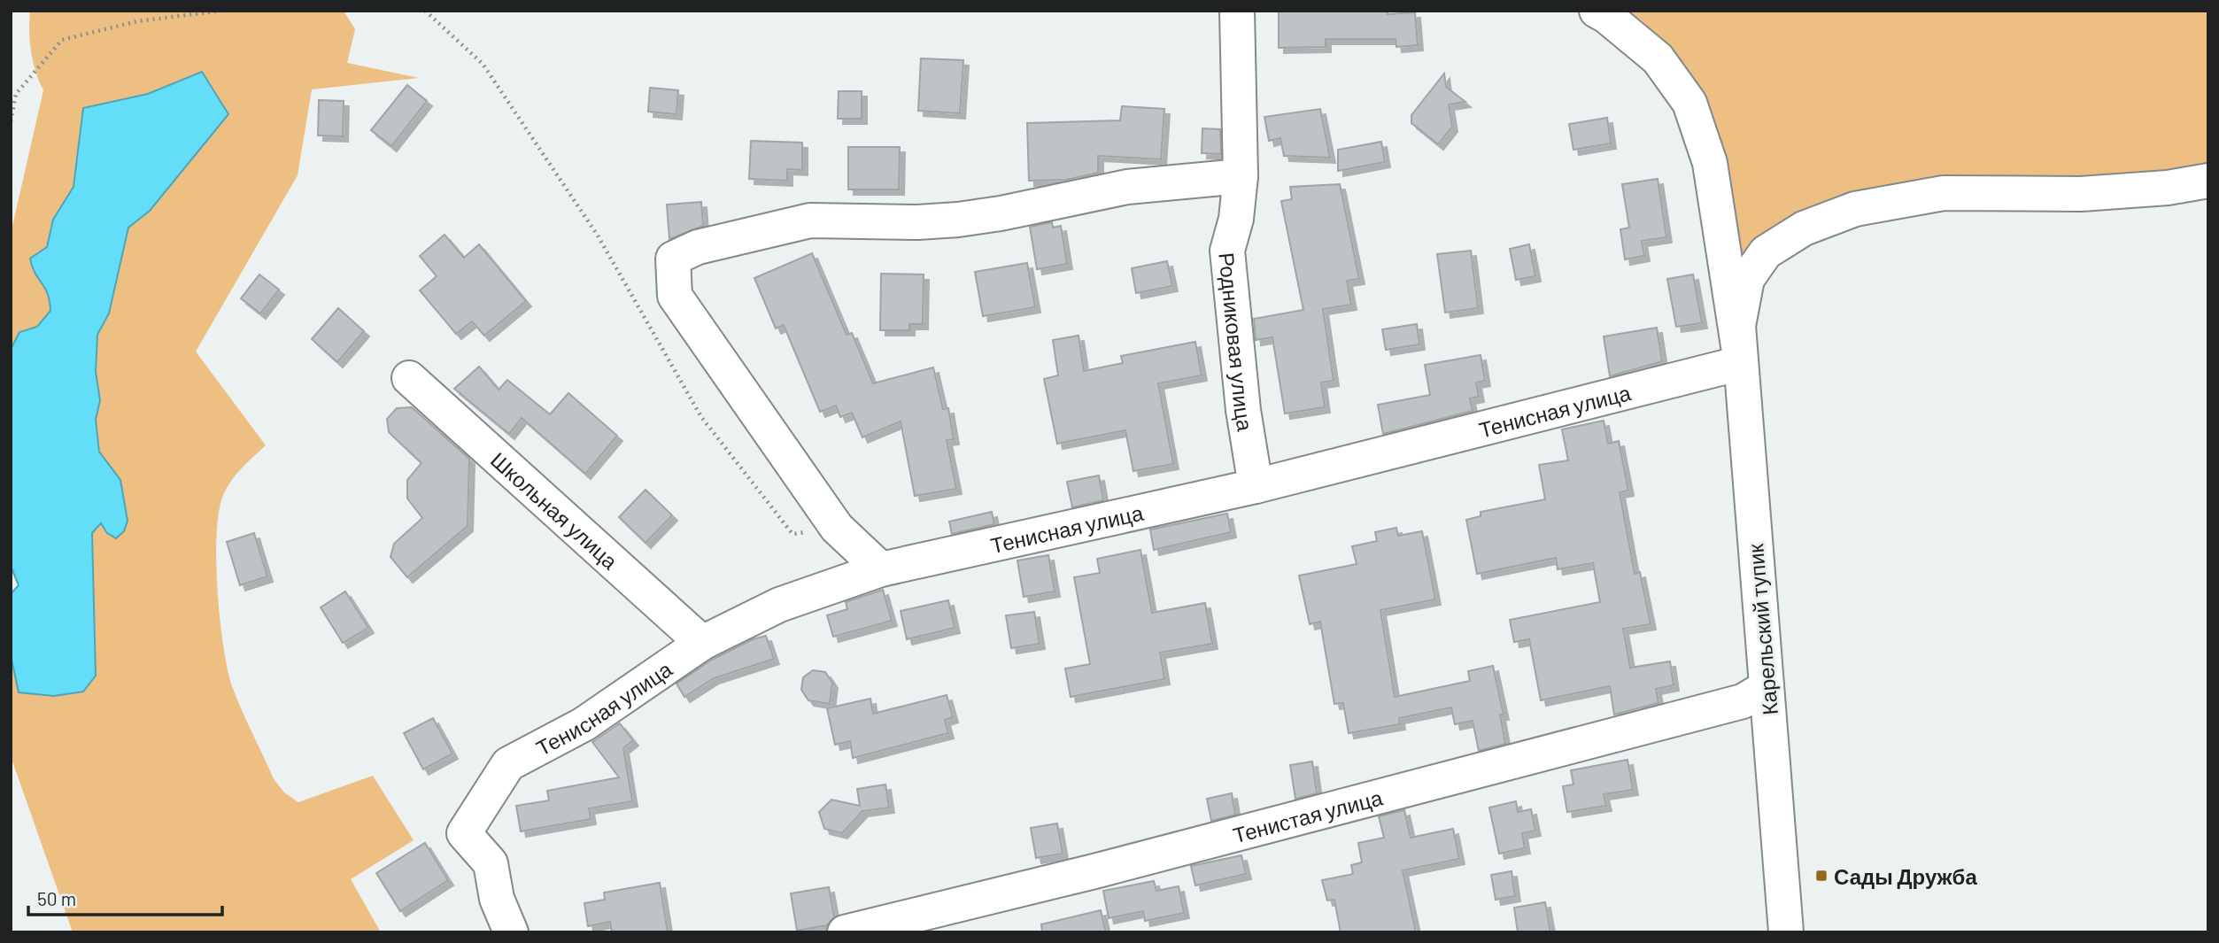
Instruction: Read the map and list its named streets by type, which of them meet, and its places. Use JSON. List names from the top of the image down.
{
  "streets": {
    "street": [
      "Родниковая улица",
      "Тенисная улица",
      "Школьная улица",
      "Карельский тупик",
      "Тенистая улица"
    ]
  },
  "crossings": [
    ["Родниковая улица", "Тенисная улица"],
    ["Тенисная улица", "Школьная улица"],
    ["Тенисная улица", "Карельский тупик"],
    ["Карельский тупик", "Тенистая улица"]
  ],
  "places": {
    "transit": ["Сады Дружба"]
  },
  "scale_bar": "50 m"
}
